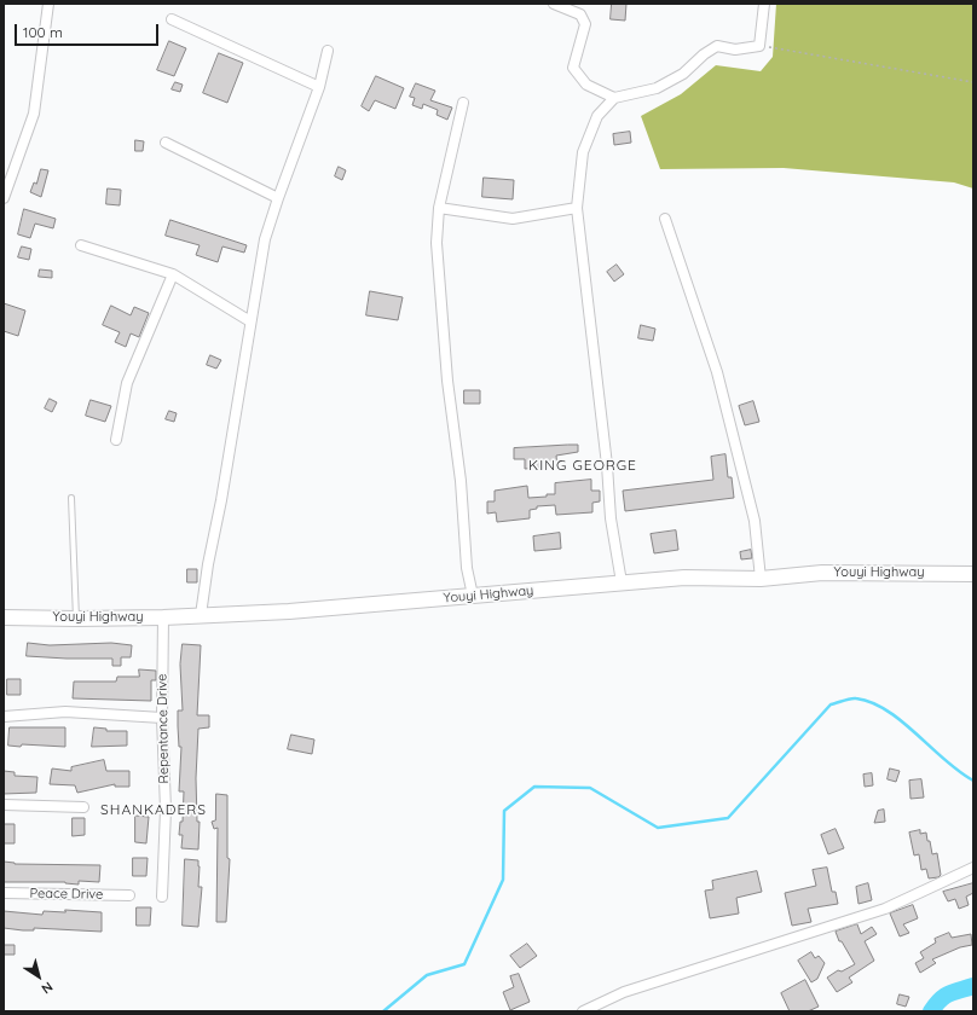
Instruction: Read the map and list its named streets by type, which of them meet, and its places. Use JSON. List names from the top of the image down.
{
  "streets": {
    "main road": ["Youyi Highway"],
    "street": ["Repentance Drive", "Peace Drive"]
  },
  "crossings": [
    ["Youyi Highway", "Repentance Drive"]
  ],
  "districts": ["KING GEORGE", "SHANKADERS"],
  "scale_bar": "100 m",
  "north": "bottom right"
}
